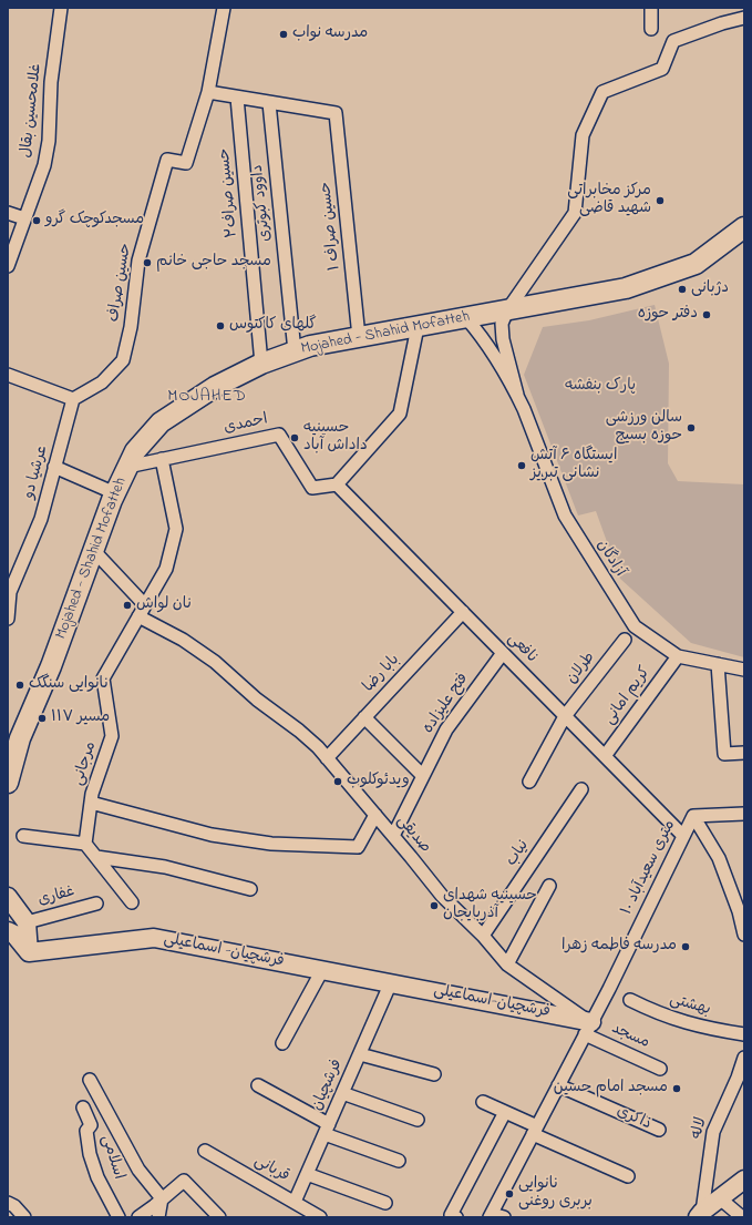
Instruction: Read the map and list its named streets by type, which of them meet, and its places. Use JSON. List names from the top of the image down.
{
  "streets": {
    "main road": ["Mojahed - Shahid Mofatteh", "فرشچیان- اسماعیلی", "فرشچیان-اسماعیلی"],
    "street": [
      "غلامحسین بقال",
      "حسین صراف۲",
      "داوود کبوتری",
      "حسین صراف ۱",
      "حسین صراف",
      "احمدی",
      "عرشیا دو",
      "آزادگان",
      "نافعی",
      "طرلان",
      "بابا رضا",
      "کریم امانی",
      "فتح علیزاده",
      "مرجانی",
      "صدیقی",
      "نیاب",
      "۱۰ متری سعیدآباد",
      "غفاری",
      "بهشتی",
      "مسجد",
      "فرشچیان",
      "ذاکری",
      "لاله",
      "اسلامی",
      "قربانی"
    ]
  },
  "crossings": [
    ["حسین صراف۲", "Mojahed - Shahid Mofatteh"],
    ["داوود کبوتری", "حسین صراف ۱"],
    ["داوود کبوتری", "Mojahed - Shahid Mofatteh"],
    ["حسین صراف ۱", "Mojahed - Shahid Mofatteh"],
    ["حسین صراف", "عرشیا دو"],
    ["Mojahed - Shahid Mofatteh", "احمدی"],
    ["احمدی", "نافعی"],
    ["احمدی", "مرجانی"],
    ["آزادگان", "کریم امانی"],
    ["نافعی", "طرلان"],
    ["نافعی", "بابا رضا"],
    ["نافعی", "کریم امانی"],
    ["نافعی", "فتح علیزاده"],
    ["نافعی", "۱۰ متری سعیدآباد"],
    ["بابا رضا", "صدیقی"],
    ["فتح علیزاده", "صدیقی"],
    ["مرجانی", "صدیقی"],
    ["صدیقی", "نیاب"],
    ["صدیقی", "۱۰ متری سعیدآباد"],
    ["صدیقی", "فرشچیان-اسماعیلی"],
    ["صدیقی", "مسجد"],
    ["۱۰ متری سعیدآباد", "فرشچیان-اسماعیلی"],
    ["۱۰ متری سعیدآباد", "مسجد"],
    ["۱۰ متری سعیدآباد", "ذاکری"],
    ["فرشچیان- اسماعیلی", "فرشچیان-اسماعیلی"],
    ["فرشچیان- اسماعیلی", "فرشچیان"],
    ["فرشچیان-اسماعیلی", "مسجد"],
    ["فرشچیان-اسماعیلی", "فرشچیان"],
    ["فرشچیان", "قربانی"]
  ],
  "districts": ["MOJAHED"],
  "parks": ["پارک بنفشه"],
  "places": [
    "مدرسه نواب",
    "مرکز مخابراتی شهید قاضی",
    "مسجدکوچک گرو",
    "مسجد حاجی خانم",
    "دژبانی",
    "دفتر حوزه",
    "گلهای کاکتوس",
    "سالن ورزشی حوزه بسیج",
    "حسینیه داداش آباد",
    "ایستگاه ۶ آتش نشانی تبریز",
    "نان لواش",
    "نانوایی سنگک",
    "مسیر ۱۱۷",
    "ویدئوکلوب",
    "حسینیه شهدای آذربایجان",
    "مدرسه فاطمه زهرا",
    "مسجد امام حسین",
    "نانوایی بربری روغنی"
  ]
}
